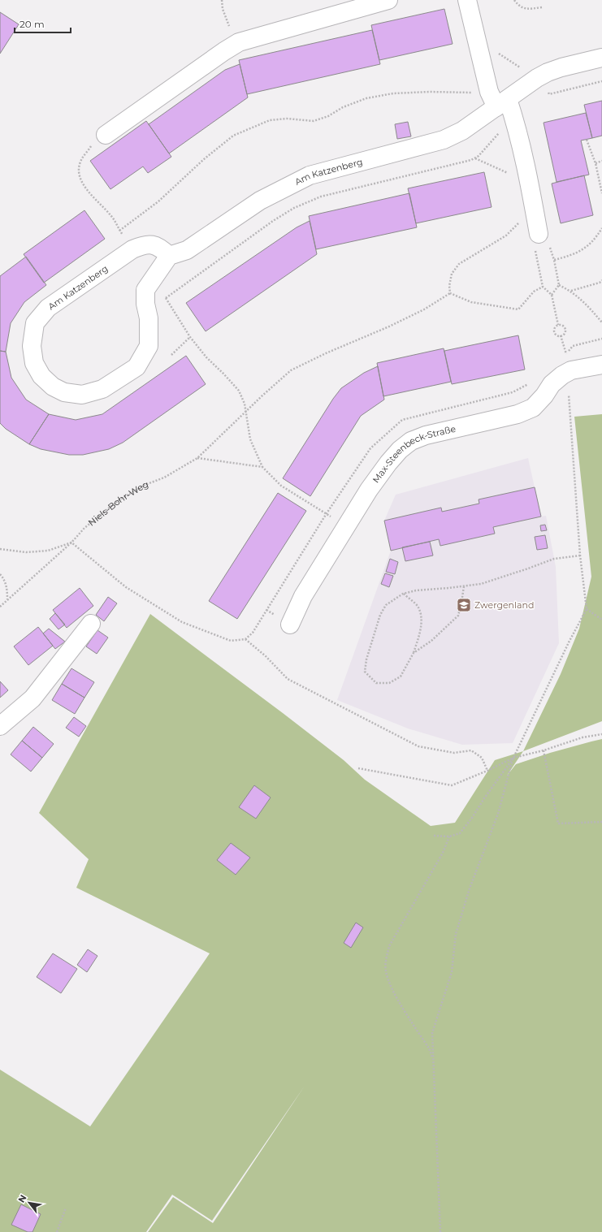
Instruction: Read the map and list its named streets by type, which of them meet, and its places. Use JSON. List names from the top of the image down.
{
  "streets": {
    "street": ["Am Katzenberg", "Max-Steenbeck-Straße"],
    "path": ["Niels-Bohr-Weg"]
  },
  "places": {
    "school or university": ["Zwergenland"]
  },
  "scale_bar": "20 m",
  "north": "top left"
}
